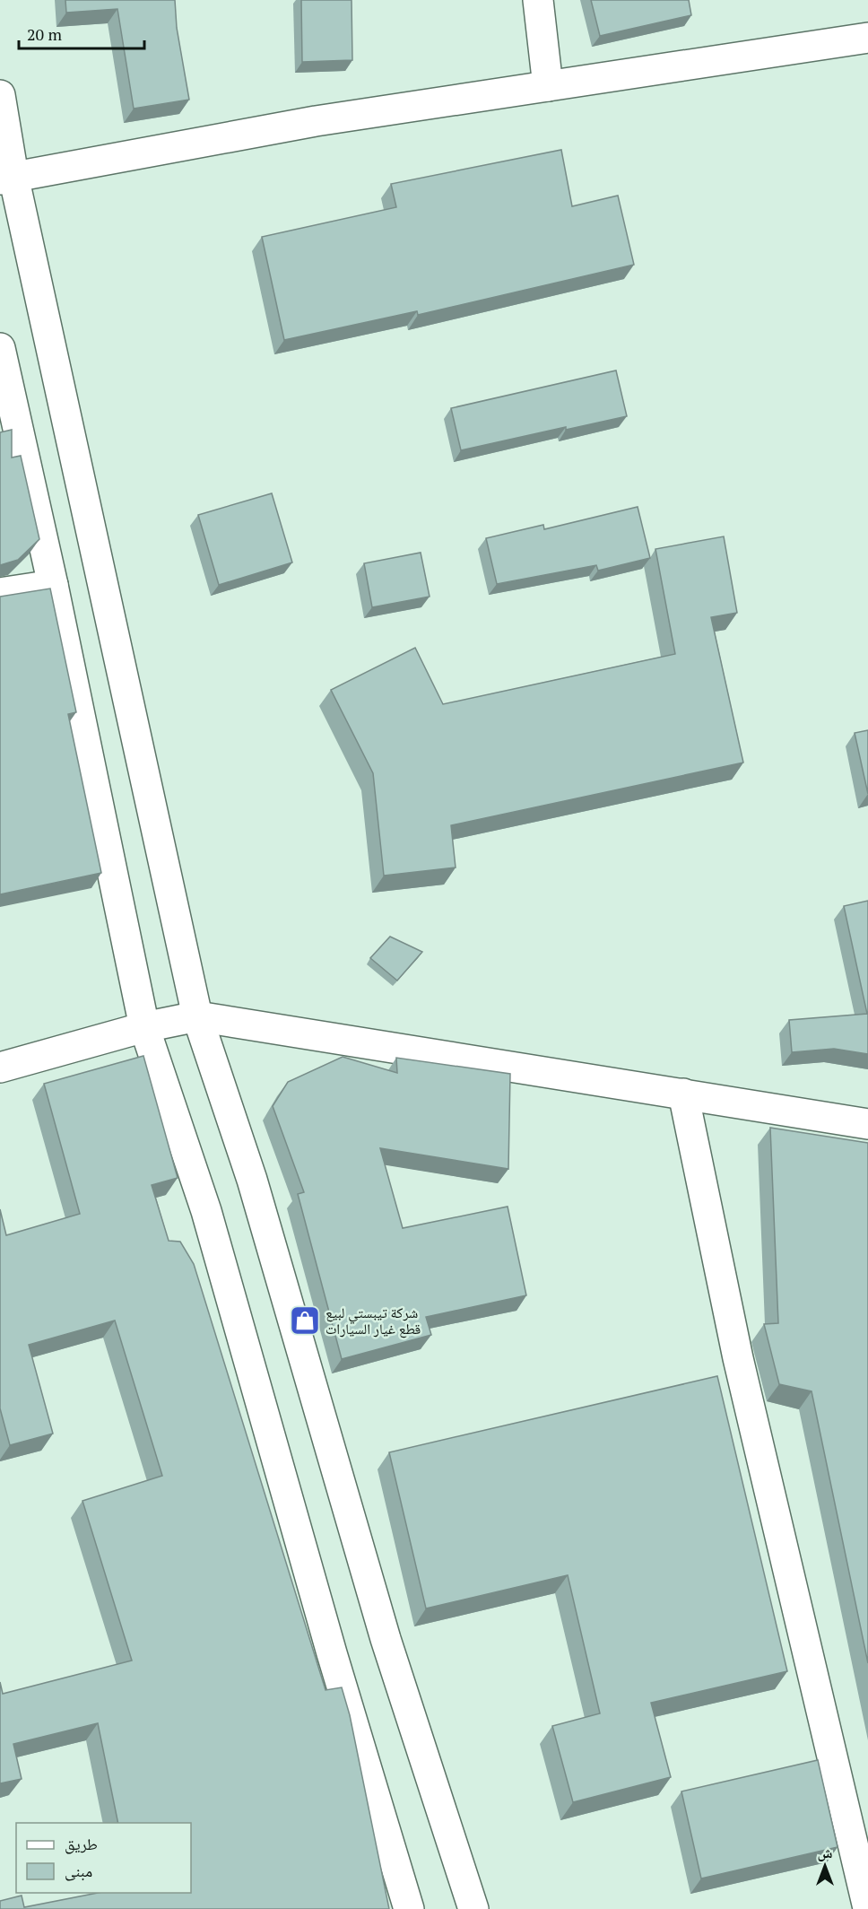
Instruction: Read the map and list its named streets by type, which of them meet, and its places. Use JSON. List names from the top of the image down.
{
  "places": {
    "shop": ["شركة تيبستي لبيع قطع غيار السيارات"]
  },
  "legend": ["طريق", "مبنى"],
  "scale_bar": "20 m",
  "north": "top"
}
